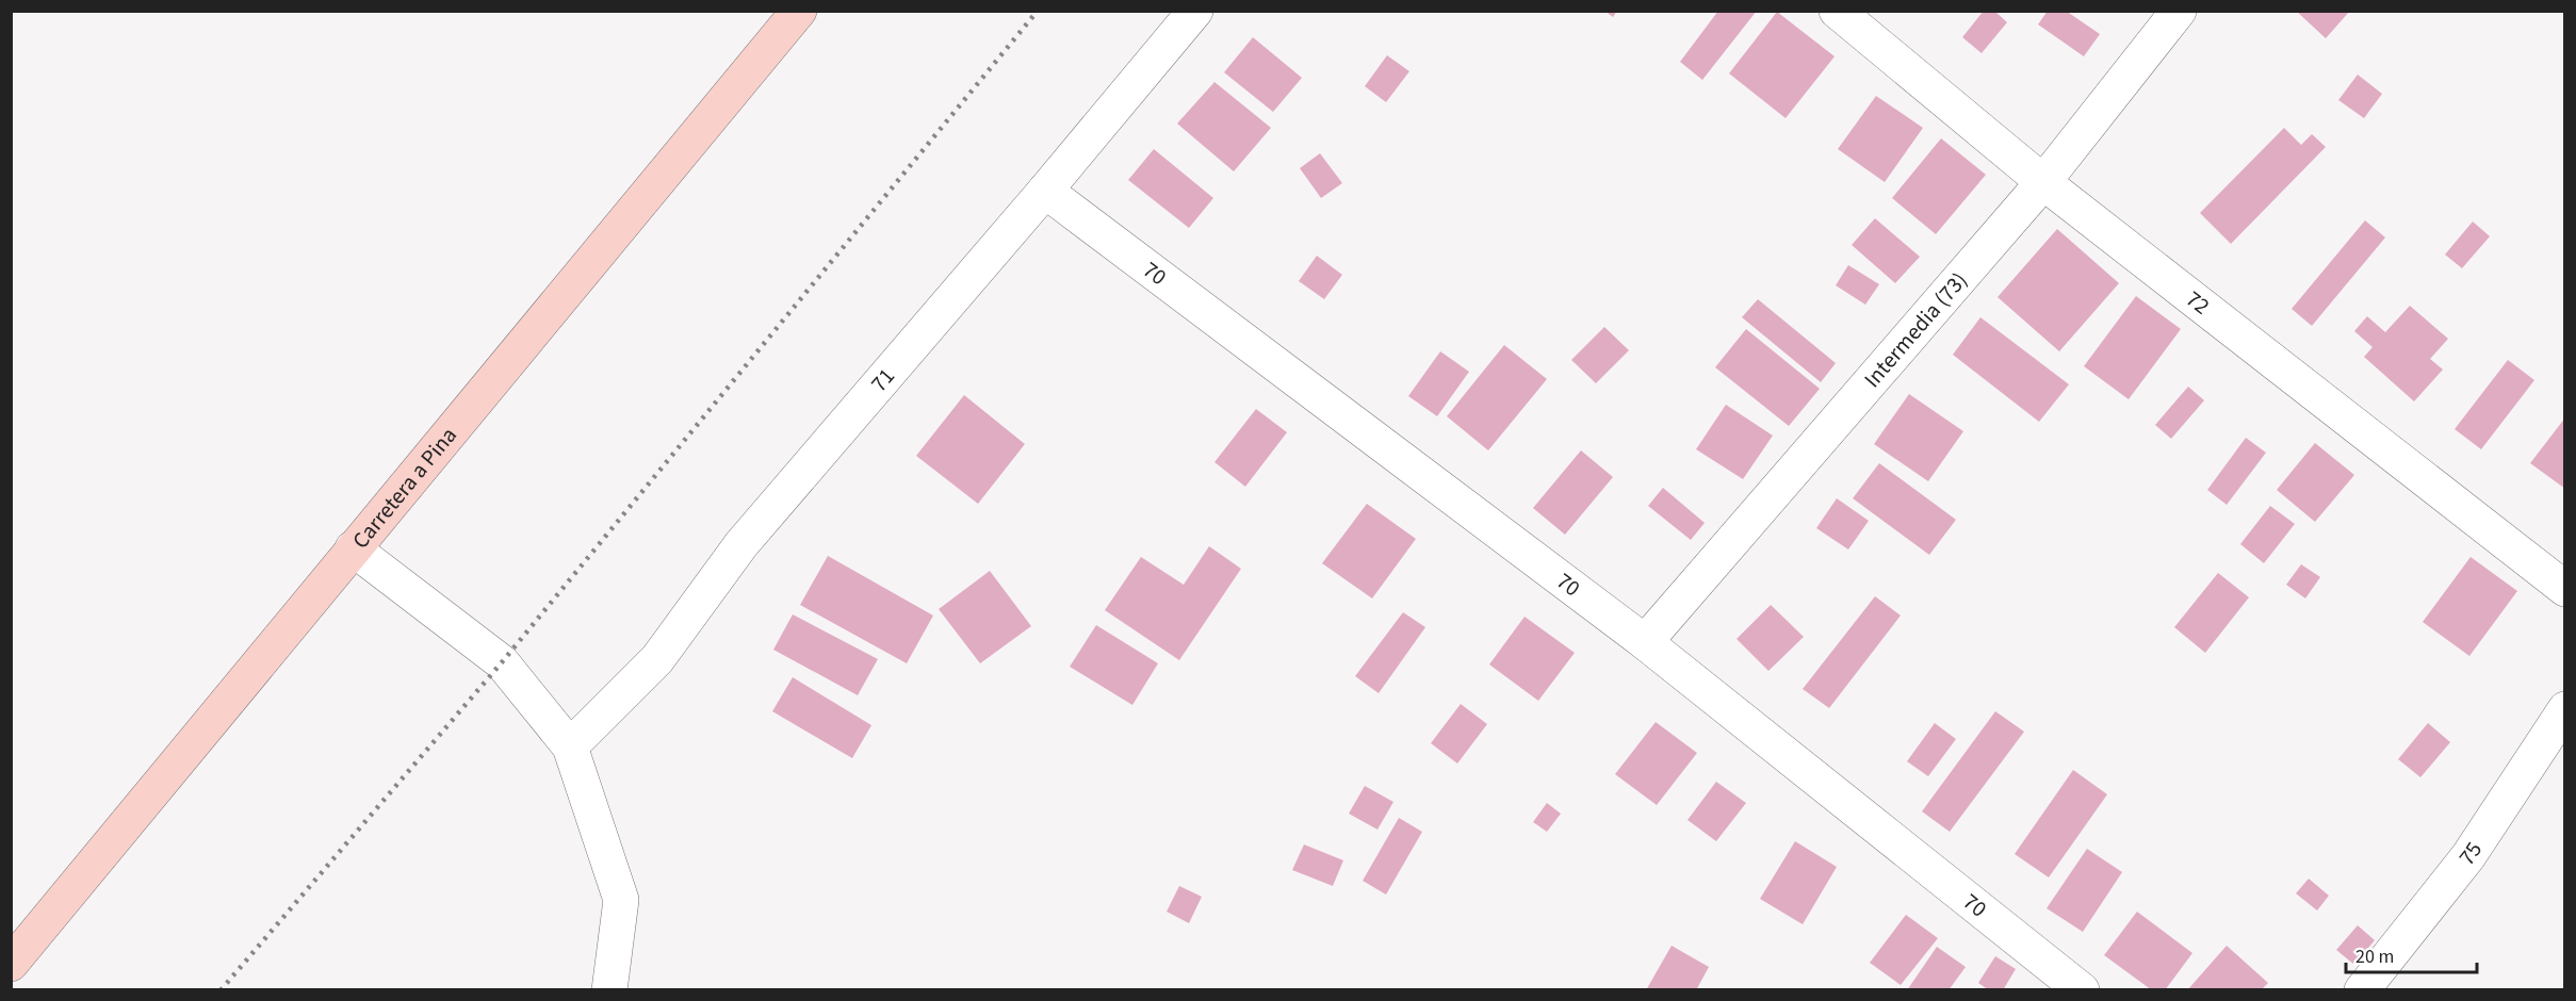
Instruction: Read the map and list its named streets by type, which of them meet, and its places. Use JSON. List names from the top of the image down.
{
  "streets": {
    "street": [
      "70",
      "72",
      "Intermedia (73)",
      "71",
      "Carretera a Pina",
      "75"
    ]
  },
  "crossings": [
    ["70", "Intermedia (73)"],
    ["70", "71"],
    ["72", "Intermedia (73)"]
  ],
  "scale_bar": "20 m"
}
